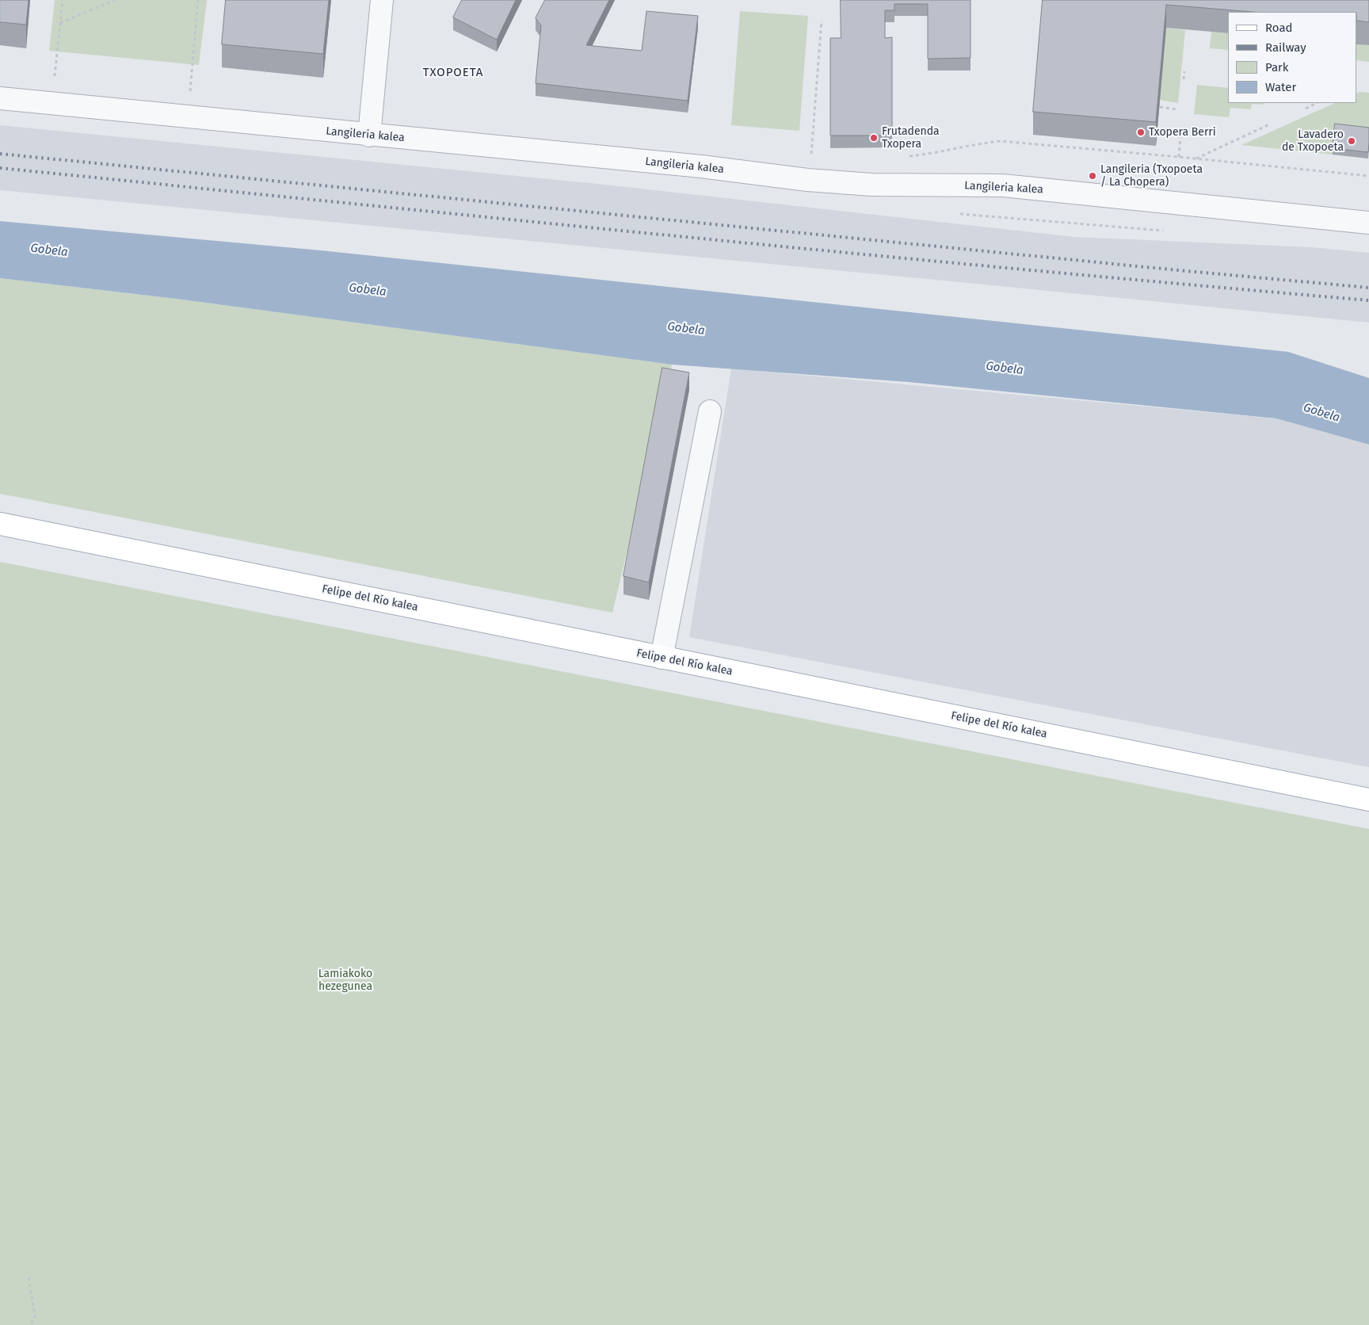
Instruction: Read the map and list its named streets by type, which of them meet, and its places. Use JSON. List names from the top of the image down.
{
  "streets": {
    "main road": ["Felipe del Río kalea"],
    "street": ["Langileria kalea"]
  },
  "districts": ["TXOPOETA"],
  "water": ["Gobela"],
  "parks": ["Lamiakoko hezegunea"],
  "places": [
    "Txopera Berri",
    "Frutadenda Txopera",
    "Lavadero de Txopoeta",
    "Langileria (Txopoeta / La Chopera)"
  ],
  "legend": [
    "Road",
    "Railway",
    "Park",
    "Water"
  ]
}
